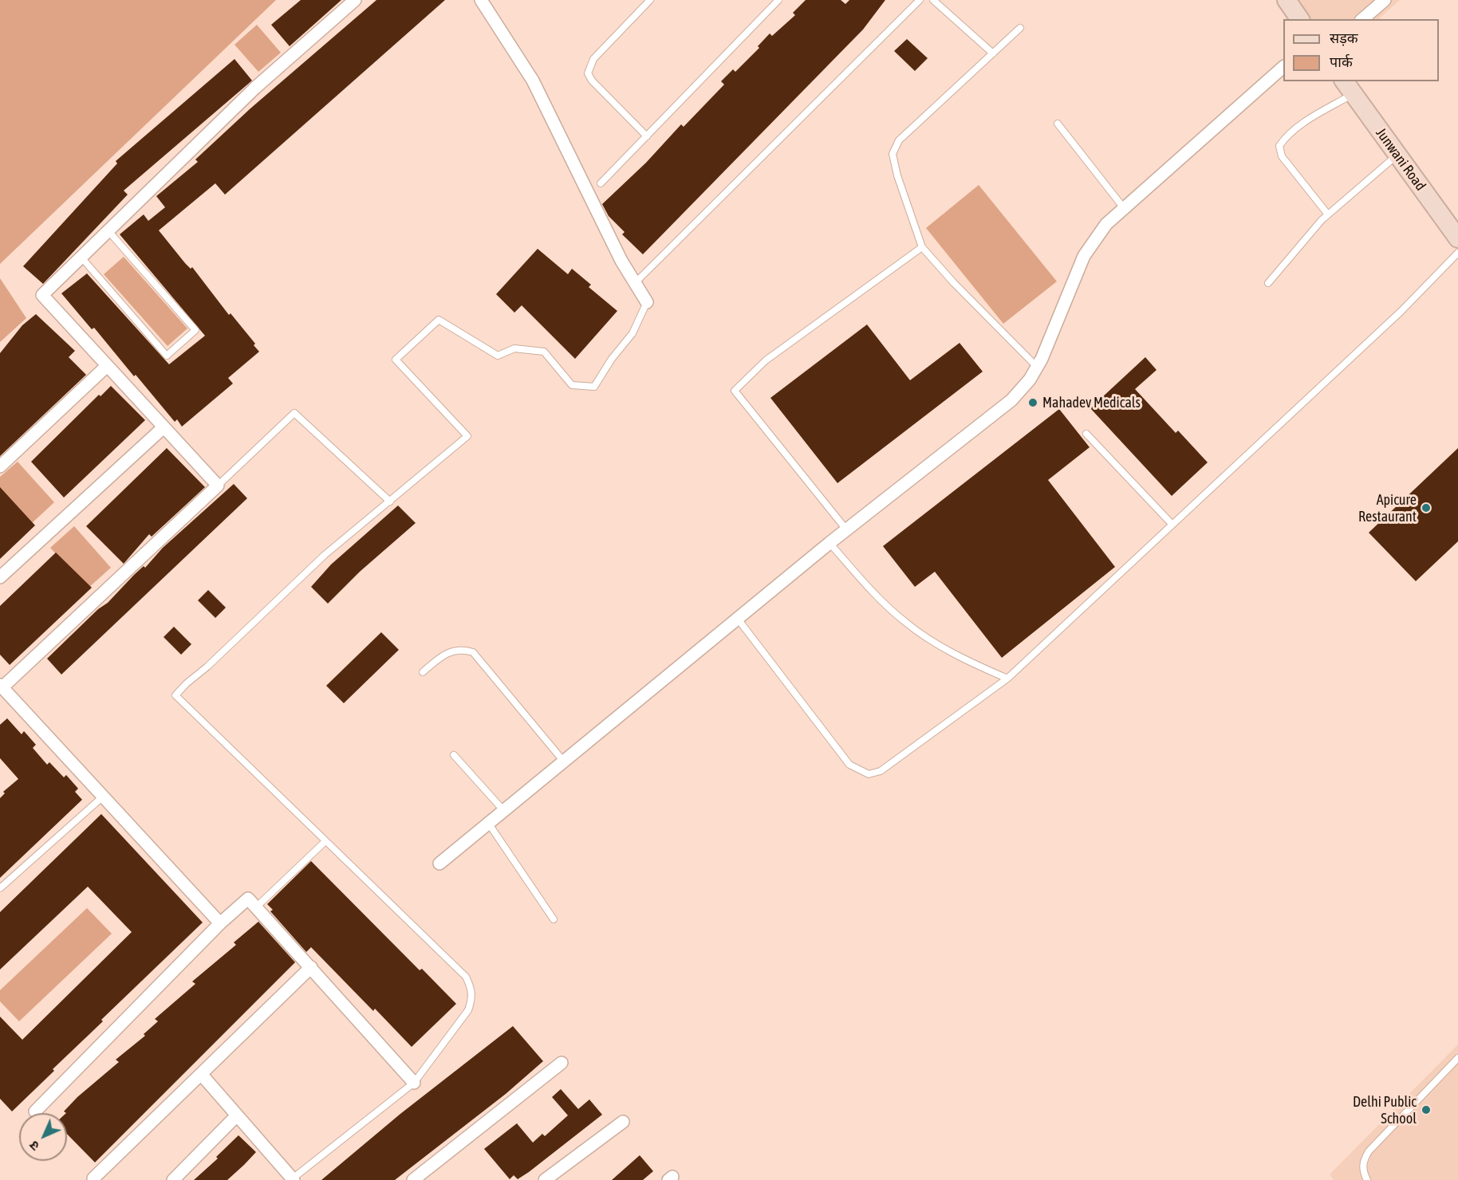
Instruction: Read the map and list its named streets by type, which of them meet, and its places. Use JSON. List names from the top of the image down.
{
  "streets": {
    "main road": ["Junwani Road"]
  },
  "places": ["Mahadev Medicals", "Apicure Restaurant", "Delhi Public School"],
  "legend": ["सड़क", "पार्क"],
  "north": "bottom left"
}
